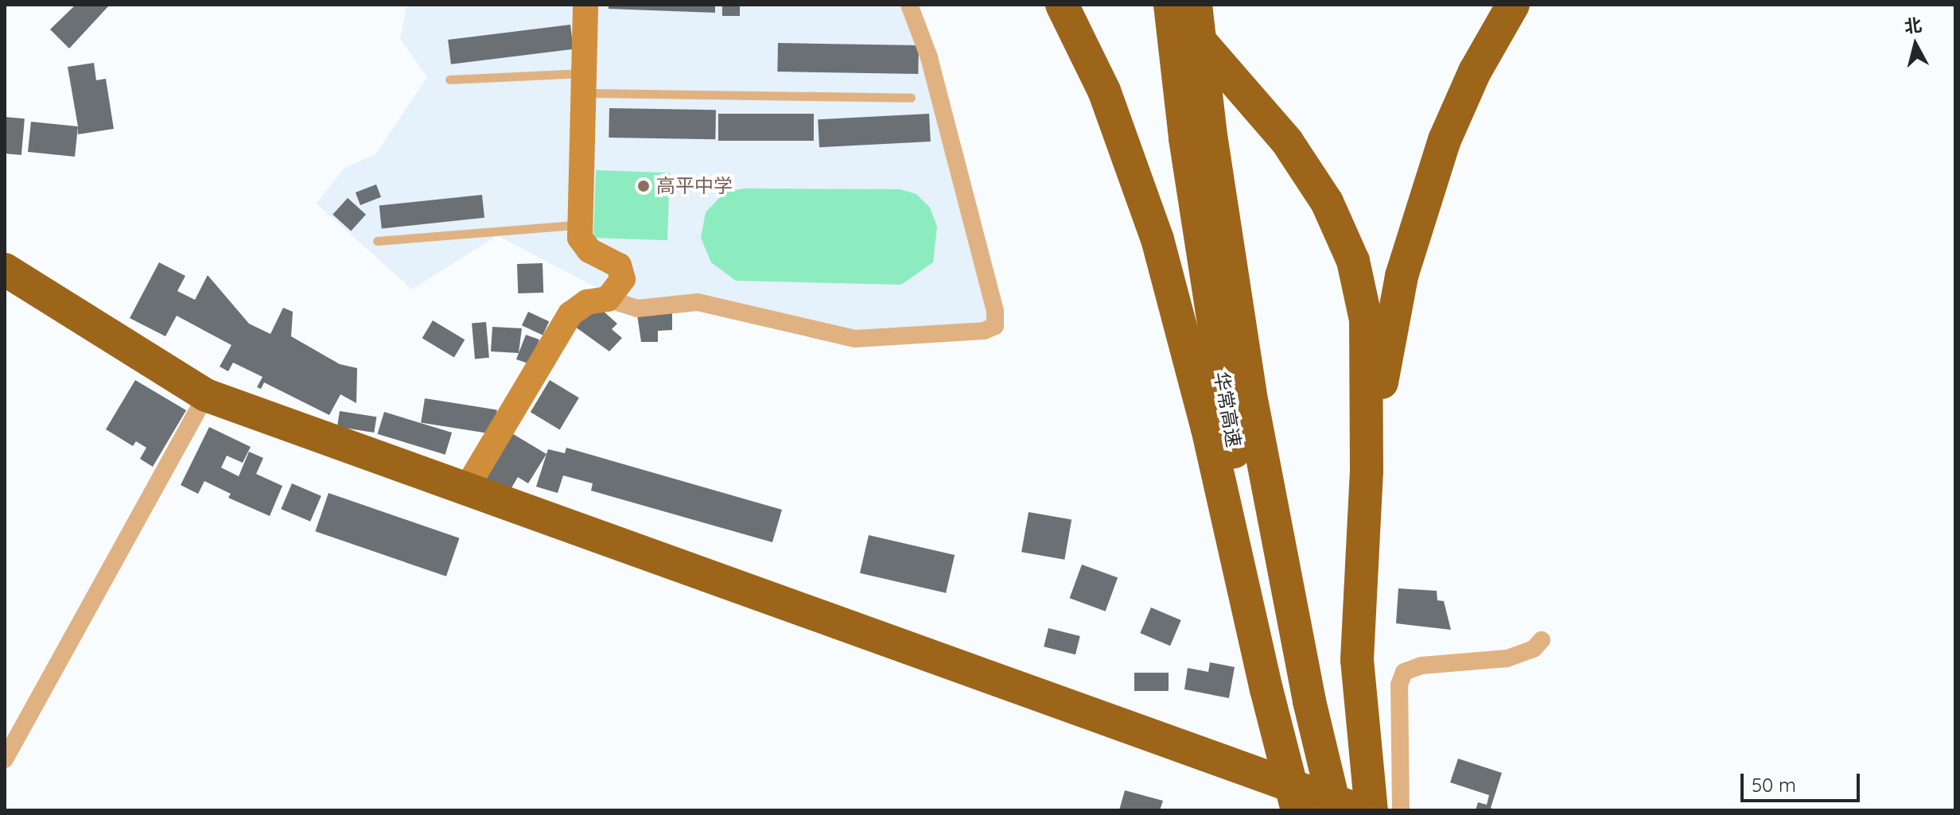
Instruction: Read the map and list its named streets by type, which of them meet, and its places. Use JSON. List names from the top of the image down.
{
  "streets": {
    "highway": ["华常高速"]
  },
  "places": ["高平中学"],
  "scale_bar": "50 m",
  "north": "top"
}
